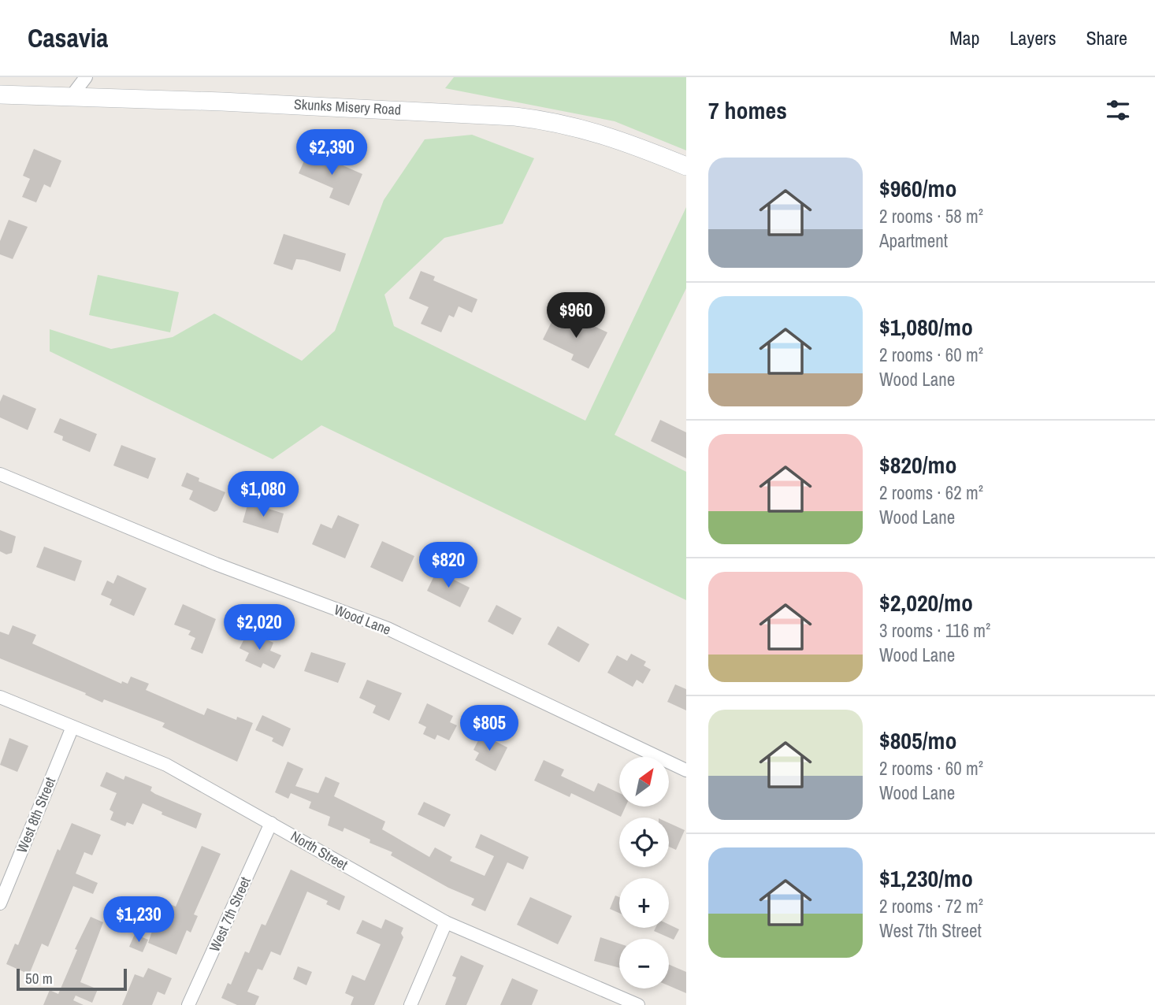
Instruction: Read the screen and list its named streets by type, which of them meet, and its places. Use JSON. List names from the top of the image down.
{
  "streets": {
    "main road": ["Skunks Misery Road"],
    "street": [
      "Wood Lane",
      "West 8th Street",
      "North Street",
      "West 7th Street"
    ]
  },
  "crossings": [
    ["West 8th Street", "North Street"],
    ["North Street", "West 7th Street"]
  ],
  "scale_bar": "50 m",
  "north": "top right",
  "page": {
    "header": "Casavia",
    "nav": ["Map", "Layers", "Share"],
    "heading": "7 homes",
    "price": [
      "$2,390",
      "$960",
      "$1,080",
      "$820",
      "$2,020",
      "$805",
      "$1,230"
    ],
    "list": [
      {
        "name": "$960/mo",
        "note": "2 rooms · 58 m² · Apartment"
      },
      {
        "name": "$1,080/mo",
        "note": "2 rooms · 60 m² · Wood Lane"
      },
      {
        "name": "$820/mo",
        "note": "2 rooms · 62 m² · Wood Lane"
      },
      {
        "name": "$2,020/mo",
        "note": "3 rooms · 116 m² · Wood Lane"
      },
      {
        "name": "$805/mo",
        "note": "2 rooms · 60 m² · Wood Lane"
      },
      {
        "name": "$1,230/mo",
        "note": "2 rooms · 72 m² · West 7th Street"
      }
    ],
    "map_buttons": ["+", "−"],
    "scale": "50 m"
  }
}
